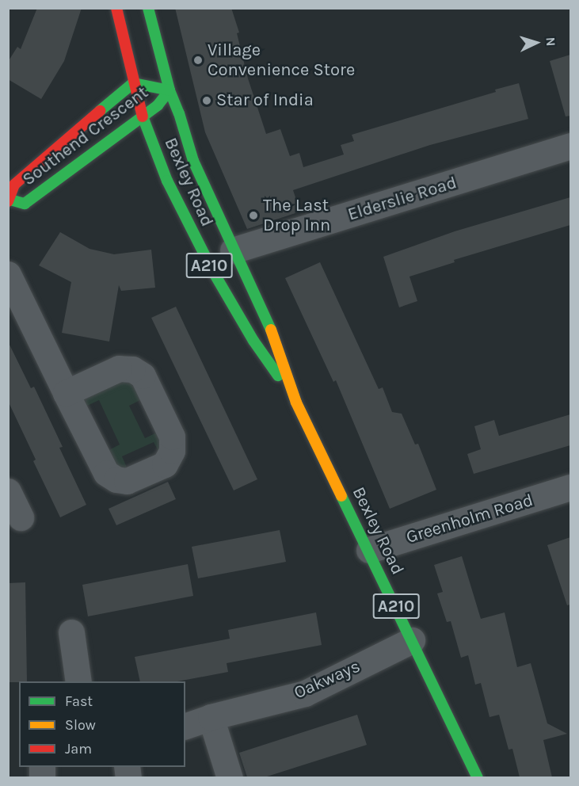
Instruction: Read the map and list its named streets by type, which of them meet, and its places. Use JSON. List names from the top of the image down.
{
  "streets": {
    "main road": ["Southend Crescent", "Bexley Road", "A210"],
    "street": ["Elderslie Road", "Greenholm Road", "Oakways"]
  },
  "crossings": [
    ["Southend Crescent", "Bexley Road"],
    ["Southend Crescent", "A210"],
    ["Bexley Road", "Elderslie Road"],
    ["Bexley Road", "A210"],
    ["Bexley Road", "Greenholm Road"],
    ["Bexley Road", "Oakways"]
  ],
  "places": ["Village Convenience Store", "Star of India", "The Last Drop Inn"],
  "legend": ["Fast", "Slow", "Jam"],
  "north": "right"
}
